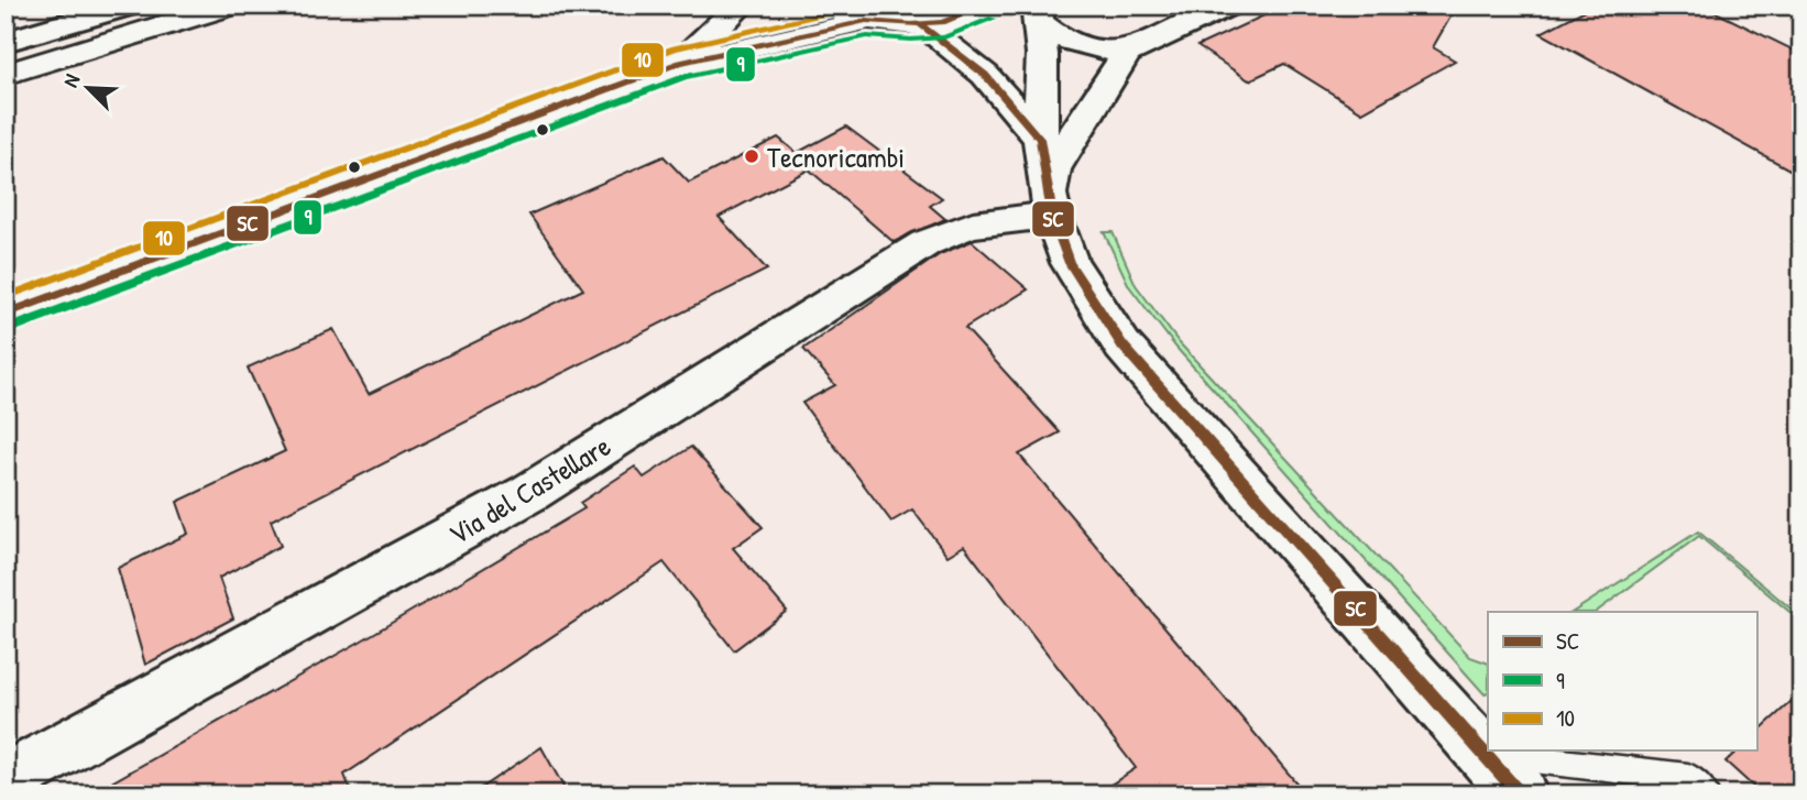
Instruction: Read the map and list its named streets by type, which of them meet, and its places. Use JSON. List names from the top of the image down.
{
  "streets": {
    "main road": ["Via del Castellare"]
  },
  "places": ["Tecnoricambi"],
  "lines": ["transit line SC", "transit line 10", "transit line 9"],
  "legend": ["SC", "9", "10"],
  "north": "top left"
}
